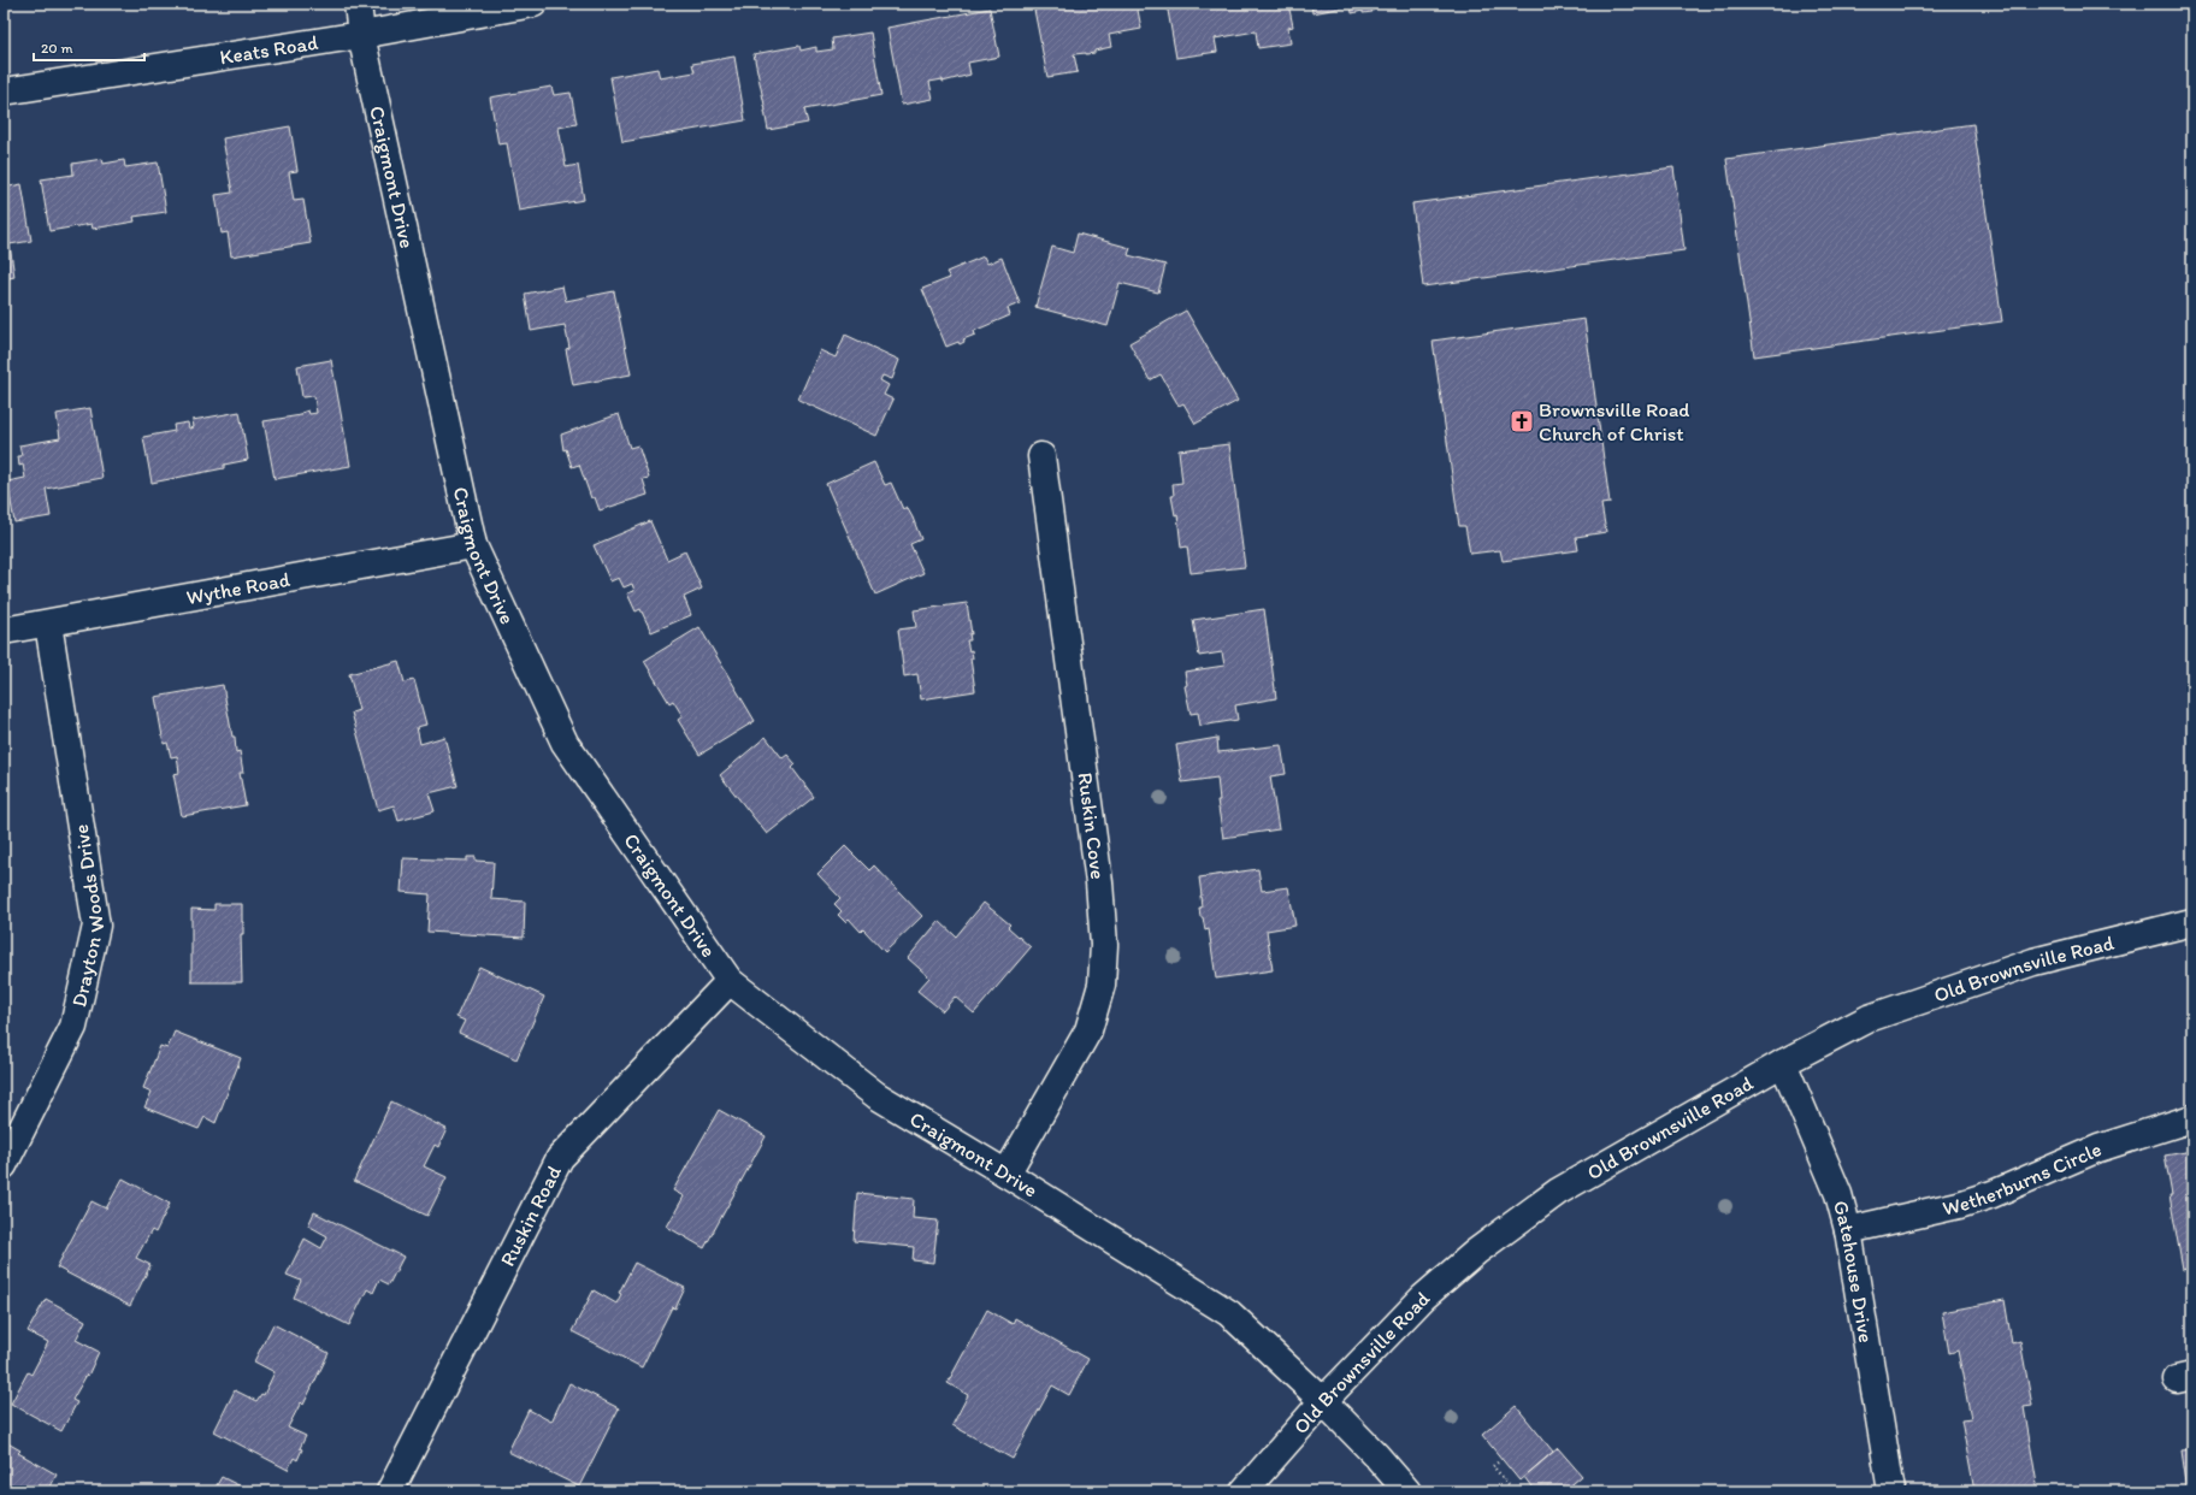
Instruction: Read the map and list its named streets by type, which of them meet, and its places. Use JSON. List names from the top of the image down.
{
  "streets": {
    "street": [
      "Keats Road",
      "Craigmont Drive",
      "Wythe Road",
      "Ruskin Cove",
      "Drayton Woods Drive",
      "Old Brownsville Road",
      "Wetherburns Circle",
      "Ruskin Road",
      "Gatehouse Drive"
    ]
  },
  "crossings": [
    ["Keats Road", "Craigmont Drive"],
    ["Craigmont Drive", "Wythe Road"],
    ["Craigmont Drive", "Ruskin Cove"],
    ["Craigmont Drive", "Old Brownsville Road"],
    ["Craigmont Drive", "Ruskin Road"],
    ["Wythe Road", "Drayton Woods Drive"],
    ["Old Brownsville Road", "Gatehouse Drive"],
    ["Wetherburns Circle", "Gatehouse Drive"]
  ],
  "places": {
    "church": ["Brownsville Road Church of Christ"]
  },
  "scale_bar": "20 m"
}
